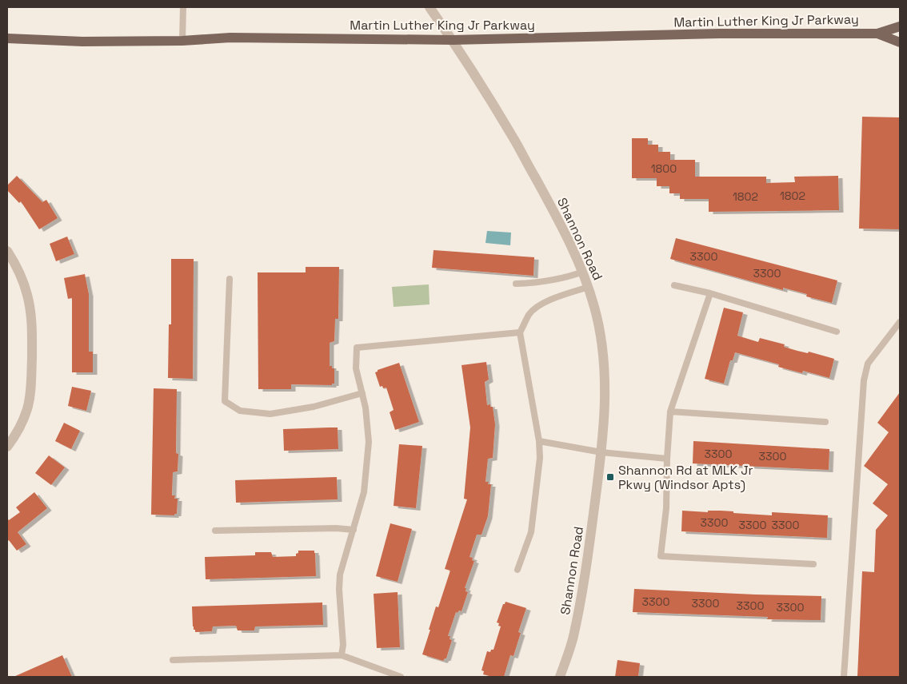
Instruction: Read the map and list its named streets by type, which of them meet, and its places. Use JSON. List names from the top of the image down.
{
  "streets": {
    "main road": ["Martin Luther King Jr Parkway"],
    "street": ["Shannon Road"]
  },
  "crossings": [
    ["Martin Luther King Jr Parkway", "Shannon Road"]
  ],
  "places": {
    "transit": ["Shannon Rd at MLK Jr Pkwy (Windsor Apts)"]
  },
  "house_numbers": [
    "1800",
    "1802",
    "1802",
    "3300",
    "3300",
    "3300",
    "3300",
    "3300",
    "3300",
    "3300",
    "3300",
    "3300",
    "3300",
    "3300"
  ]
}
